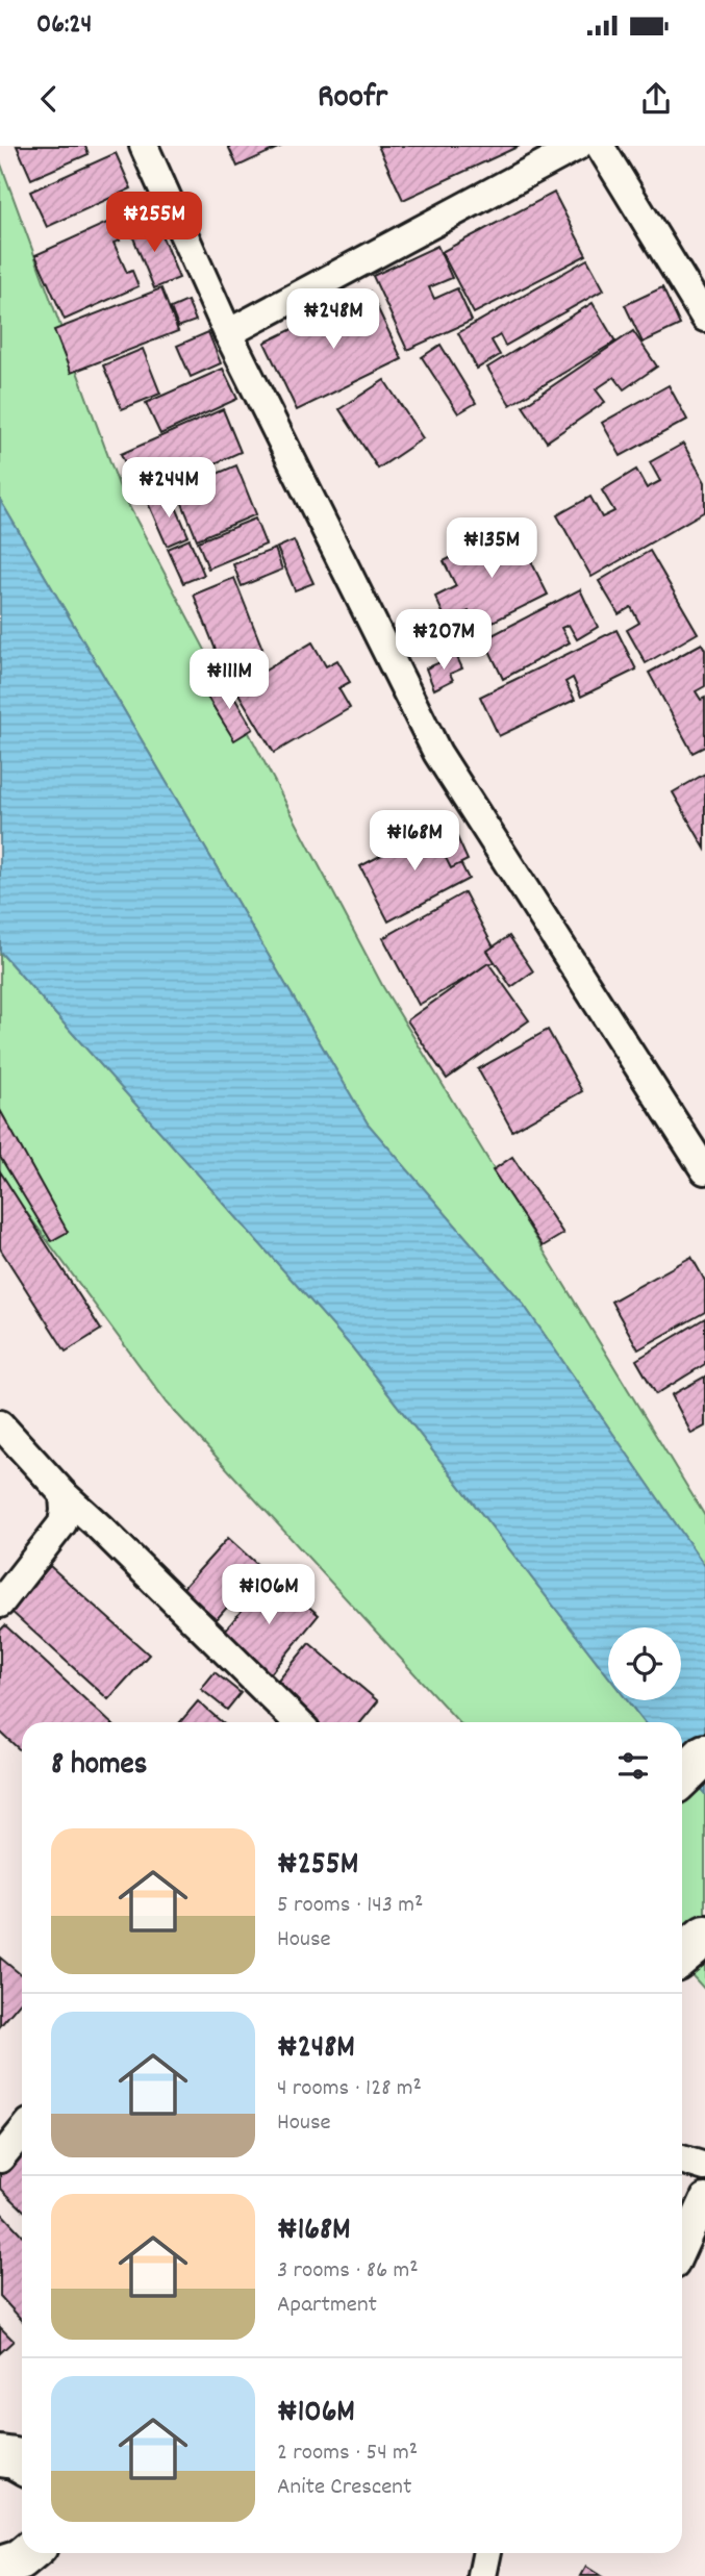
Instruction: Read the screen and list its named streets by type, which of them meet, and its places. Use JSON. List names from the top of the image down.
{
  "page": {
    "status": "06:24",
    "header": "Roofr",
    "price": [
      "₦255M",
      "₦248M",
      "₦244M",
      "₦135M",
      "₦207M",
      "₦111M",
      "₦168M",
      "₦106M"
    ],
    "heading": "8 homes",
    "list": [
      {
        "name": "₦255M",
        "note": "5 rooms · 143 m² · House"
      },
      {
        "name": "₦248M",
        "note": "4 rooms · 128 m² · House"
      },
      {
        "name": "₦168M",
        "note": "3 rooms · 86 m² · Apartment"
      },
      {
        "name": "₦106M",
        "note": "2 rooms · 54 m² · Anite Crescent"
      }
    ]
  }
}
